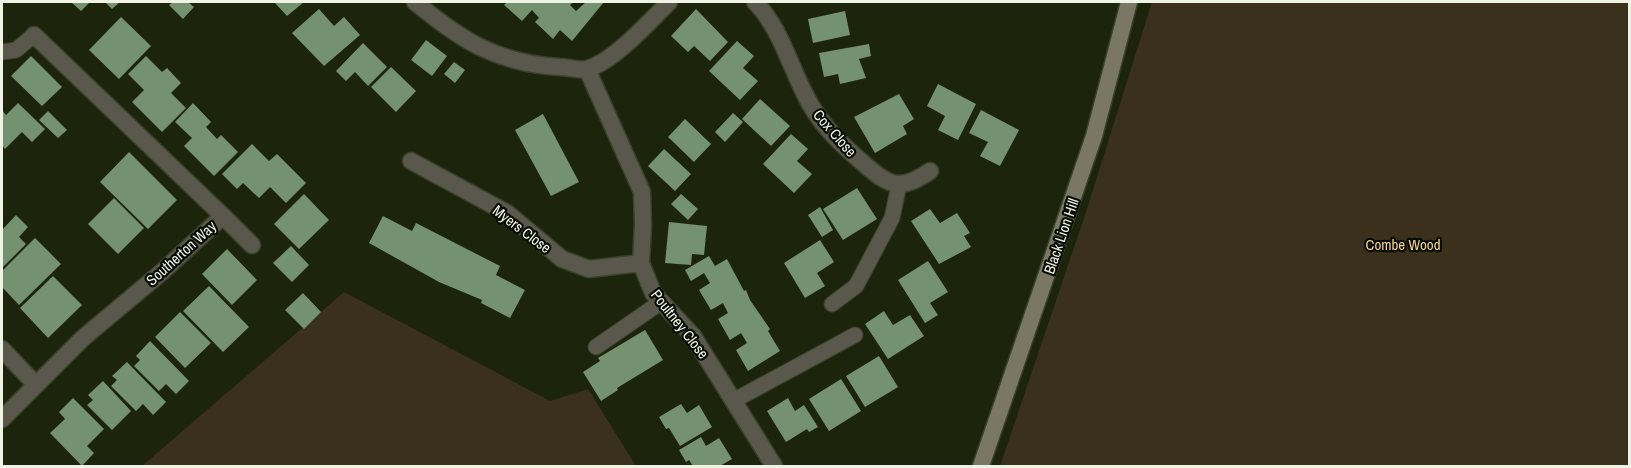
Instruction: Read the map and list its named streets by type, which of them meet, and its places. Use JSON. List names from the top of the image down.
{
  "streets": {
    "main road": ["Black Lion Hill"],
    "street": [
      "Cox Close",
      "Myers Close",
      "Southerton Way",
      "Poultney Close"
    ]
  },
  "crossings": [
    ["Myers Close", "Poultney Close"]
  ],
  "parks": ["Combe Wood"]
}
